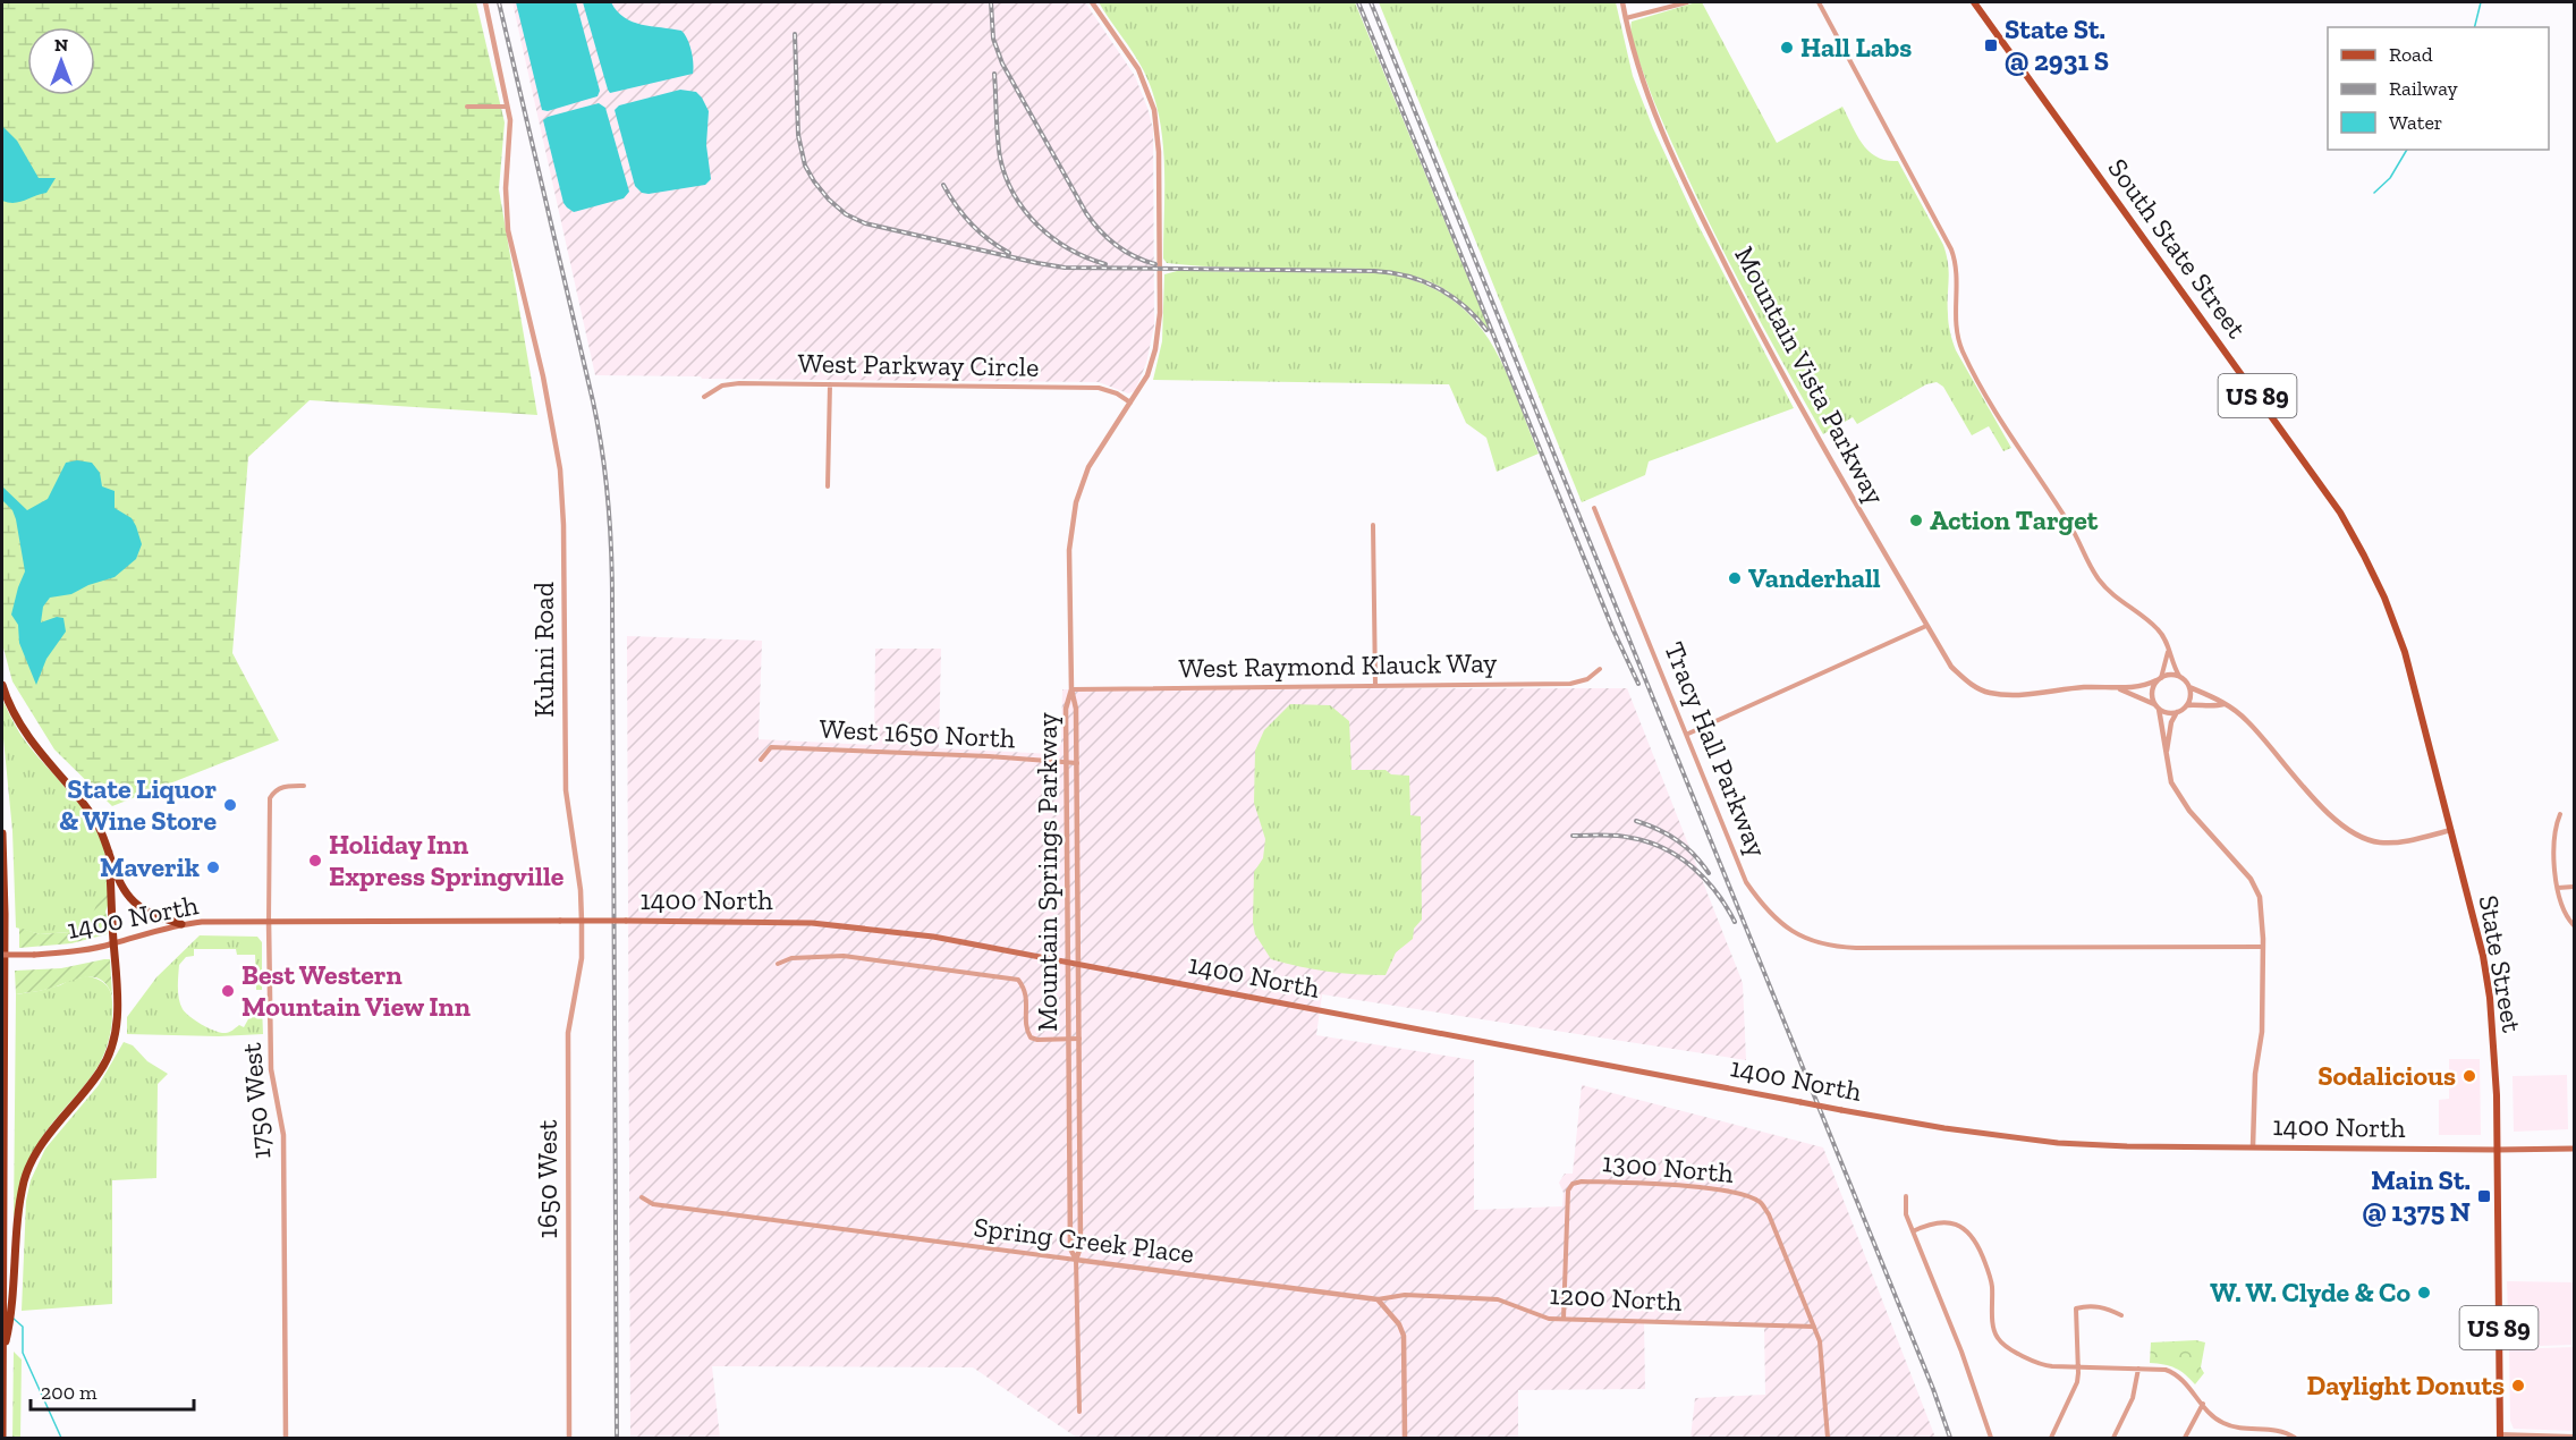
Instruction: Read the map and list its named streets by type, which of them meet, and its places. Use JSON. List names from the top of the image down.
{
  "streets": {
    "main road": [
      "South State Street",
      "US 89",
      "1400 North",
      "State Street"
    ],
    "street": [
      "West Parkway Circle",
      "Mountain Vista Parkway",
      "Kuhni Road",
      "West Raymond Klauck Way",
      "West 1650 North",
      "Tracy Hall Parkway",
      "Mountain Springs Parkway",
      "1750 West",
      "1300 North",
      "1650 West",
      "Spring Creek Place",
      "1200 North"
    ]
  },
  "crossings": [
    ["South State Street", "State Street"],
    ["US 89", "1400 North"],
    ["US 89", "State Street"],
    ["Kuhni Road", "1650 West"],
    ["West Raymond Klauck Way", "Mountain Springs Parkway"],
    ["West 1650 North", "Mountain Springs Parkway"],
    ["Mountain Springs Parkway", "1400 North"],
    ["Mountain Springs Parkway", "Spring Creek Place"],
    ["1400 North", "State Street"],
    ["1400 North", "1750 West"],
    ["1300 North", "1200 North"],
    ["Spring Creek Place", "1200 North"]
  ],
  "places": {
    "transit": ["State St. @ 2931 S", "Main St. @ 1375 N"],
    "other": [
      "Hall Labs",
      "Action Target",
      "Vanderhall",
      "State Liquor & Wine Store",
      "Holiday Inn Express Springville",
      "Maverik",
      "Best Western Mountain View Inn",
      "Sodalicious",
      "W. W. Clyde & Co",
      "Daylight Donuts"
    ]
  },
  "legend": ["Road", "Railway", "Water"],
  "scale_bar": "200 m",
  "north": "top"
}
